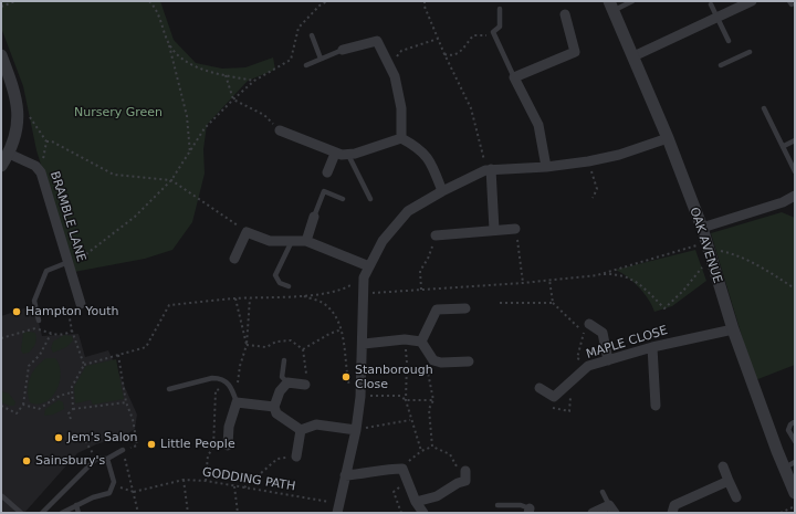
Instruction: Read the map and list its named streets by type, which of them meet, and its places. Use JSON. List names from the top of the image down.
{
  "streets": {
    "street": ["BRAMBLE LANE", "OAK AVENUE", "MAPLE CLOSE"],
    "path": ["GODDING PATH"]
  },
  "crossings": [
    ["OAK AVENUE", "MAPLE CLOSE"]
  ],
  "parks": ["Nursery Green"],
  "places": [
    "Hampton Youth",
    "Stanborough Close",
    "Jem's Salon",
    "Little People",
    "Sainsbury's"
  ]
}
